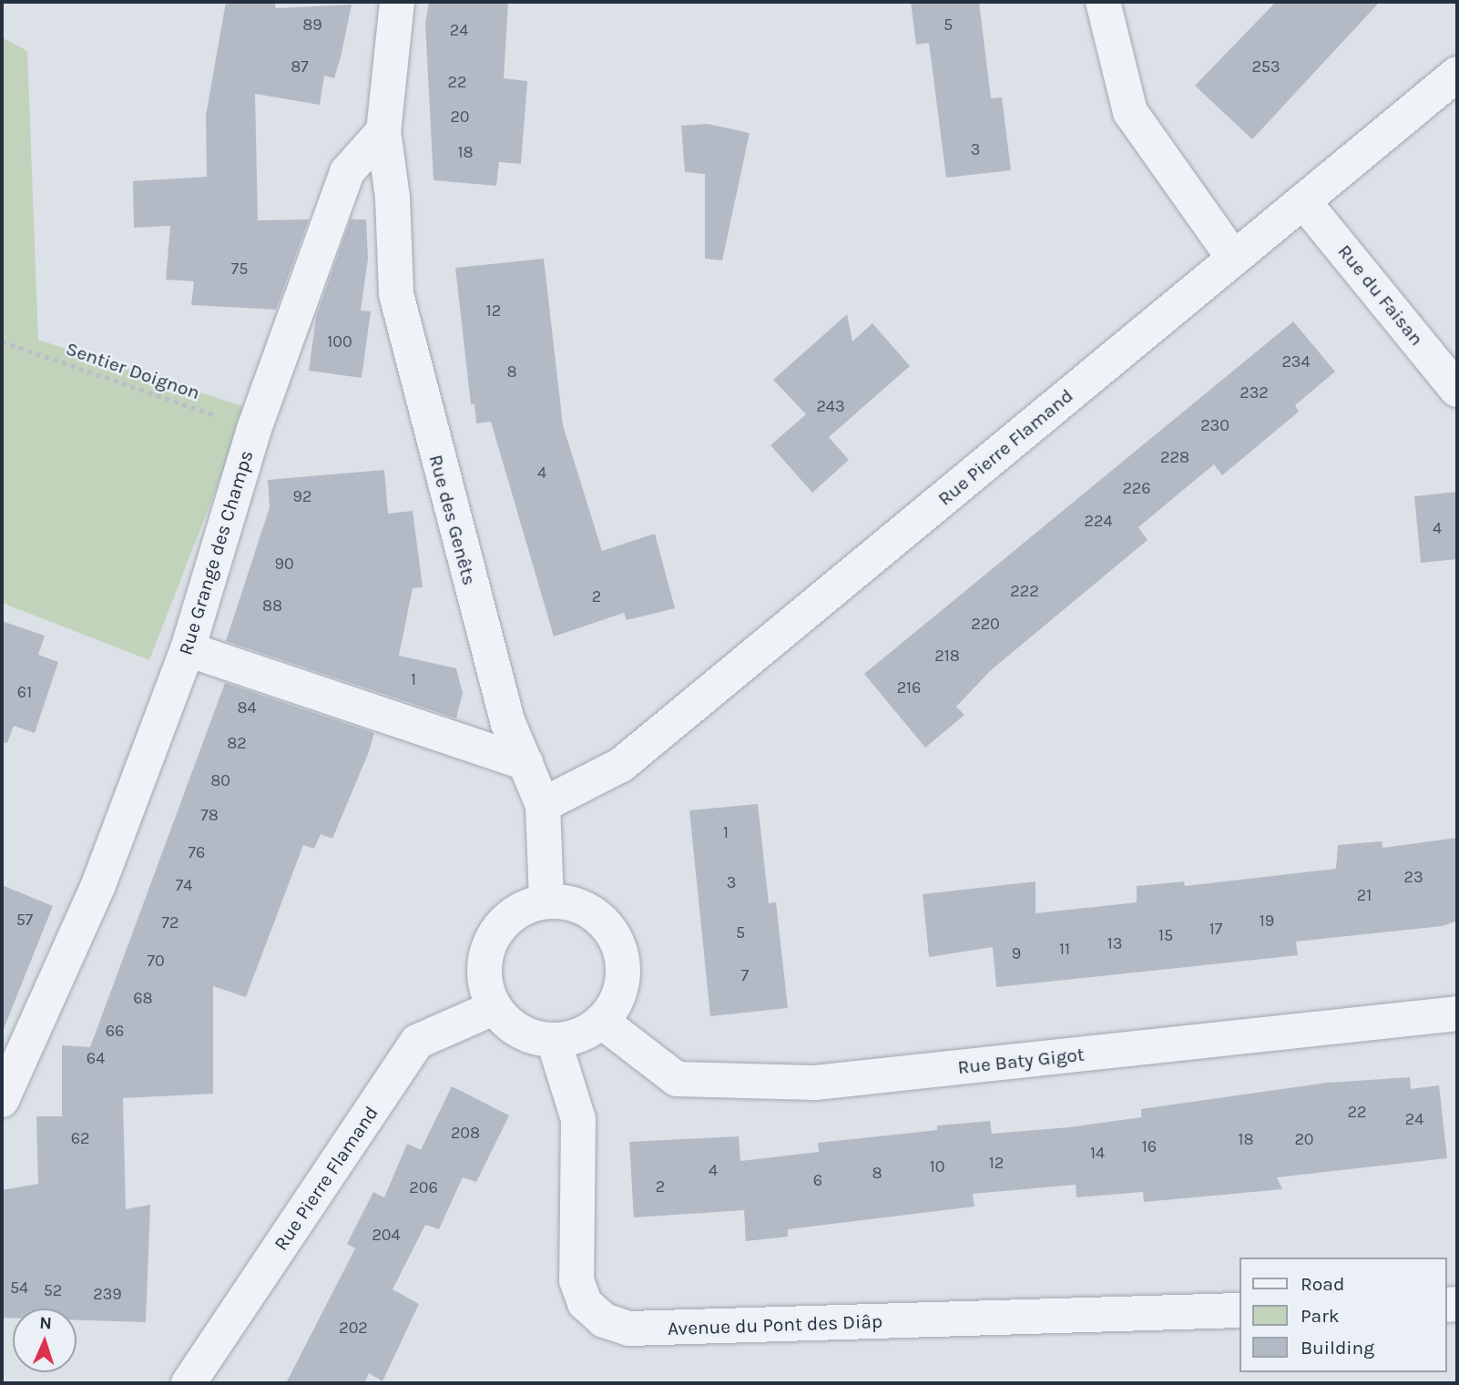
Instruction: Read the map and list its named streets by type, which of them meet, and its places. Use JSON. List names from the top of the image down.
{
  "streets": {
    "street": [
      "Rue du Faisan",
      "Rue Pierre Flamand",
      "Rue des Genêts",
      "Rue Grange des Champs",
      "Rue Baty Gigot",
      "Avenue du Pont des Diâp"
    ],
    "path": ["Sentier Doignon"]
  },
  "crossings": [
    ["Rue du Faisan", "Rue Pierre Flamand"],
    ["Sentier Doignon", "Rue Grange des Champs"],
    ["Rue Pierre Flamand", "Rue des Genêts"],
    ["Rue Pierre Flamand", "Rue Baty Gigot"],
    ["Rue Pierre Flamand", "Avenue du Pont des Diâp"],
    ["Rue des Genêts", "Rue Grange des Champs"],
    ["Rue des Genêts", "Rue Baty Gigot"],
    ["Rue des Genêts", "Avenue du Pont des Diâp"],
    ["Rue Baty Gigot", "Avenue du Pont des Diâp"]
  ],
  "house_numbers": [
    "89",
    "5",
    "24",
    "87",
    "253",
    "22",
    "20",
    "3",
    "18",
    "75",
    "12",
    "100",
    "234",
    "8",
    "232",
    "243",
    "230",
    "228",
    "4",
    "226",
    "92",
    "224",
    "4",
    "90",
    "222",
    "2",
    "88",
    "220",
    "218",
    "1",
    "216",
    "61",
    "84",
    "82",
    "80",
    "78",
    "1",
    "76",
    "23",
    "3",
    "74",
    "21",
    "57",
    "19",
    "72",
    "17",
    "5",
    "15",
    "13",
    "11",
    "9",
    "70",
    "7",
    "68",
    "66",
    "64",
    "22",
    "24",
    "208",
    "62",
    "18",
    "20",
    "16",
    "14",
    "12",
    "10",
    "4",
    "8",
    "6",
    "2",
    "206",
    "204",
    "54",
    "52",
    "239",
    "202"
  ],
  "legend": ["Road", "Park", "Building"],
  "north": "top"
}
